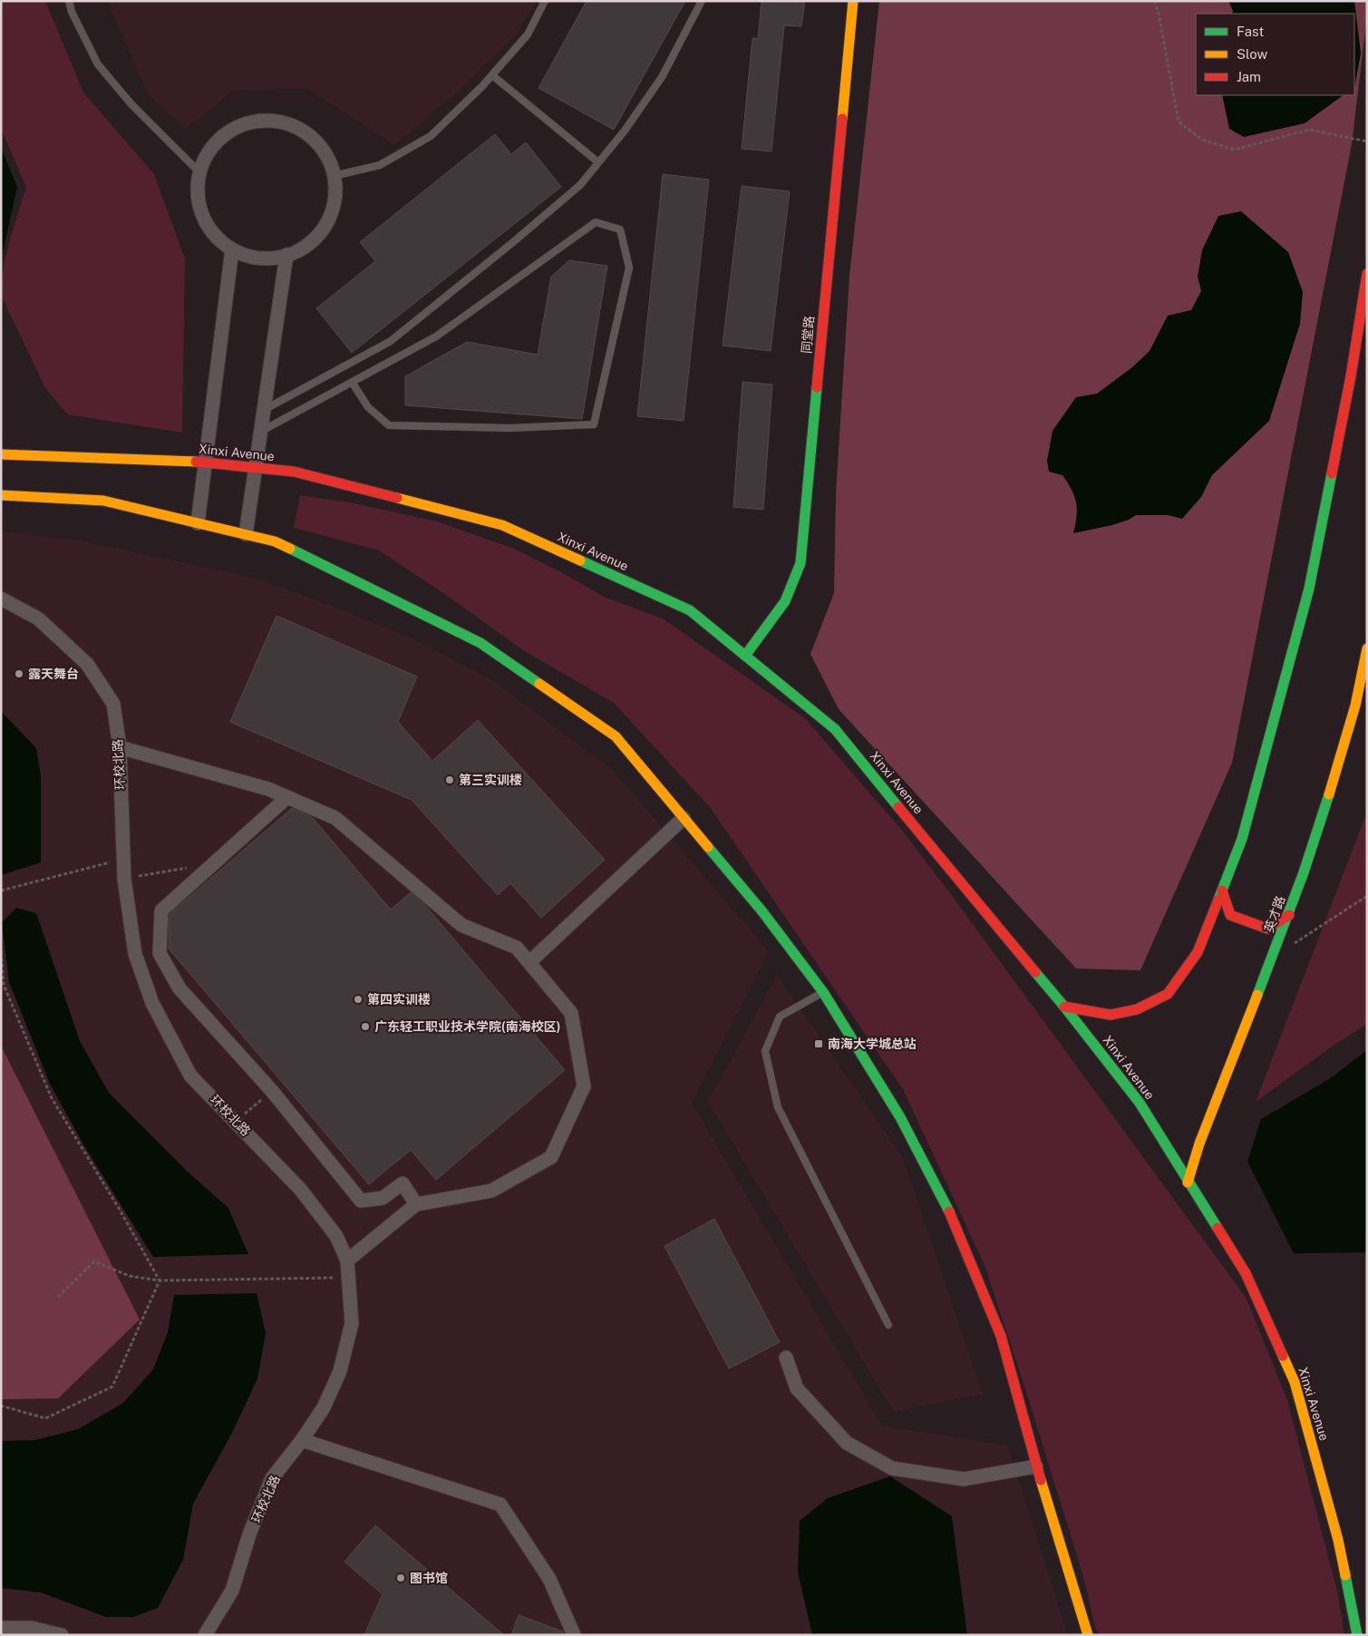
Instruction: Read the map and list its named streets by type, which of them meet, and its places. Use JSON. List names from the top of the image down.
{
  "streets": {
    "main road": ["同堂路", "Xinxi Avenue", "英才路"],
    "street": ["环校北路"]
  },
  "crossings": [
    ["同堂路", "Xinxi Avenue"],
    ["Xinxi Avenue", "英才路"]
  ],
  "places": {
    "other": [
      "露天舞台",
      "第三实训楼",
      "第四实训楼",
      "广东轻工职业技术学院(南海校区)",
      "图书馆"
    ],
    "transit": ["南海大学城总站"]
  },
  "legend": ["Fast", "Slow", "Jam"]
}
